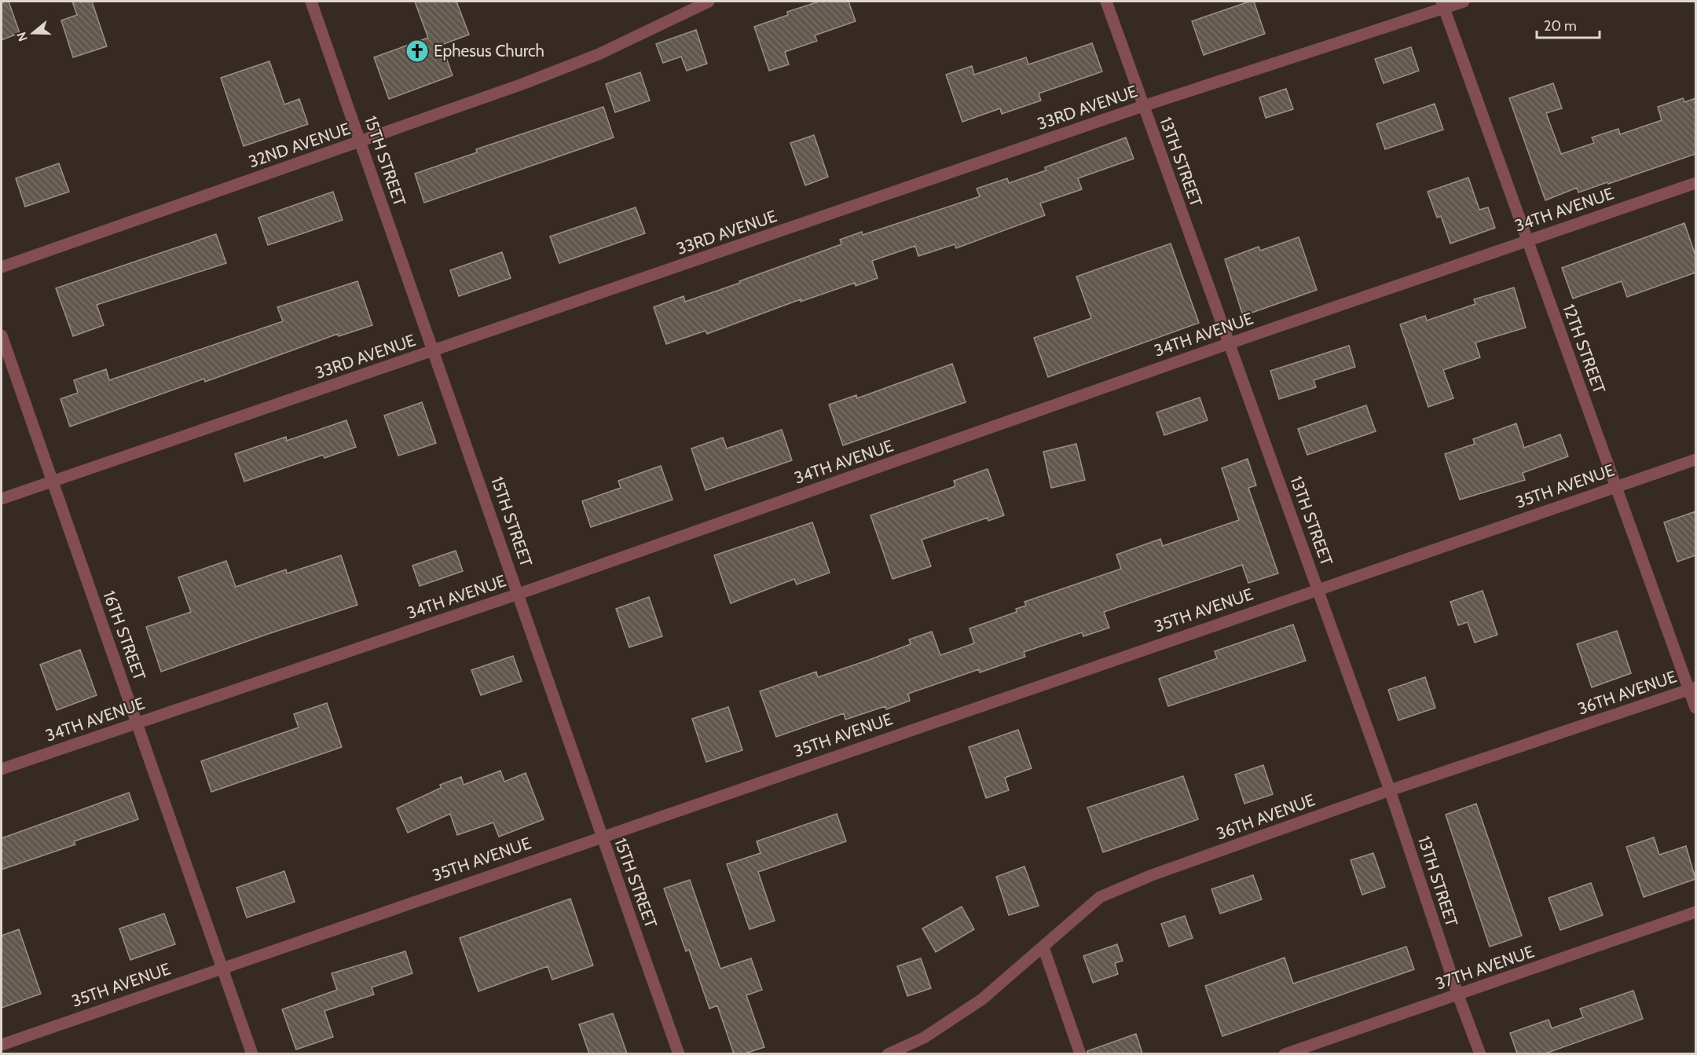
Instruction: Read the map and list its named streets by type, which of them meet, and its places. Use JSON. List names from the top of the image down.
{
  "streets": {
    "street": [
      "33RD AVENUE",
      "32ND AVENUE",
      "15TH STREET",
      "13TH STREET",
      "34TH AVENUE",
      "12TH STREET",
      "35TH AVENUE",
      "16TH STREET",
      "36TH AVENUE",
      "37TH AVENUE"
    ]
  },
  "crossings": [
    ["33RD AVENUE", "15TH STREET"],
    ["33RD AVENUE", "13TH STREET"],
    ["33RD AVENUE", "12TH STREET"],
    ["33RD AVENUE", "16TH STREET"],
    ["32ND AVENUE", "15TH STREET"],
    ["15TH STREET", "34TH AVENUE"],
    ["15TH STREET", "35TH AVENUE"],
    ["13TH STREET", "34TH AVENUE"],
    ["13TH STREET", "35TH AVENUE"],
    ["13TH STREET", "36TH AVENUE"],
    ["13TH STREET", "37TH AVENUE"],
    ["34TH AVENUE", "12TH STREET"],
    ["34TH AVENUE", "16TH STREET"],
    ["12TH STREET", "35TH AVENUE"],
    ["12TH STREET", "36TH AVENUE"],
    ["35TH AVENUE", "16TH STREET"]
  ],
  "places": {
    "church": ["Ephesus Church"]
  },
  "scale_bar": "20 m",
  "north": "left"
}
